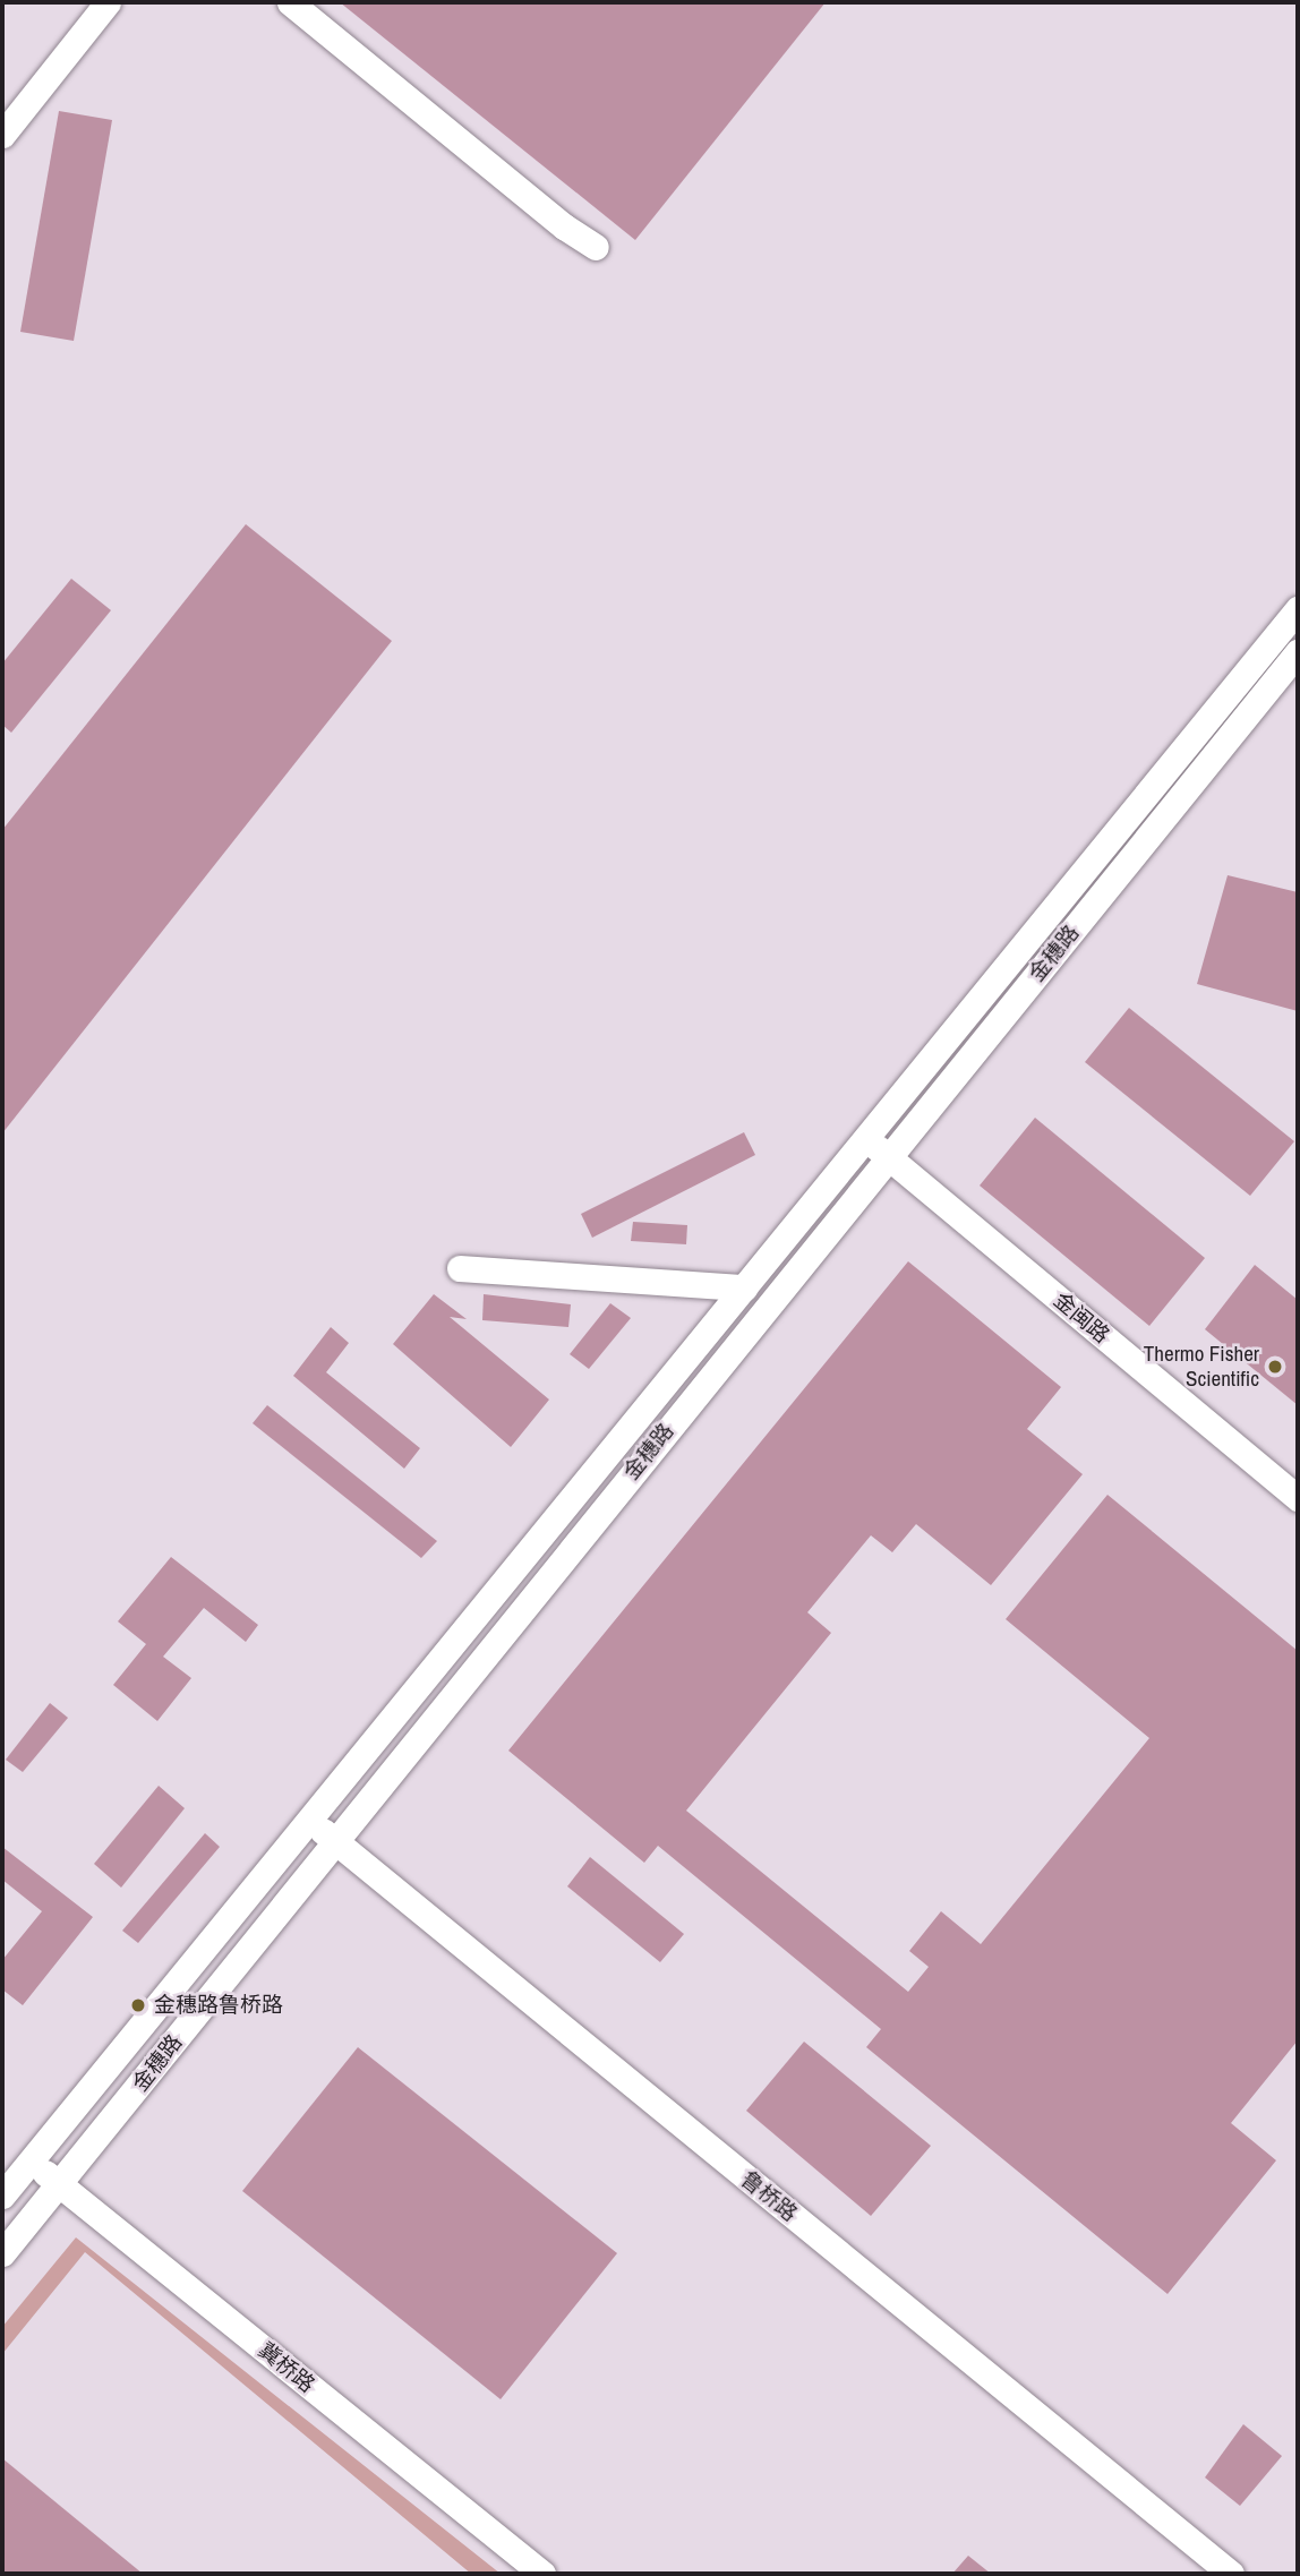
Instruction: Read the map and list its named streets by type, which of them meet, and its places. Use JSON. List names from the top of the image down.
{
  "streets": {
    "street": [
      "金穗路",
      "金闽路",
      "鲁桥路",
      "冀桥路"
    ]
  },
  "crossings": [
    ["金穗路", "金闽路"],
    ["金穗路", "鲁桥路"],
    ["金穗路", "冀桥路"]
  ],
  "places": ["Thermo Fisher Scientific", "金穗路鲁桥路"]
}
